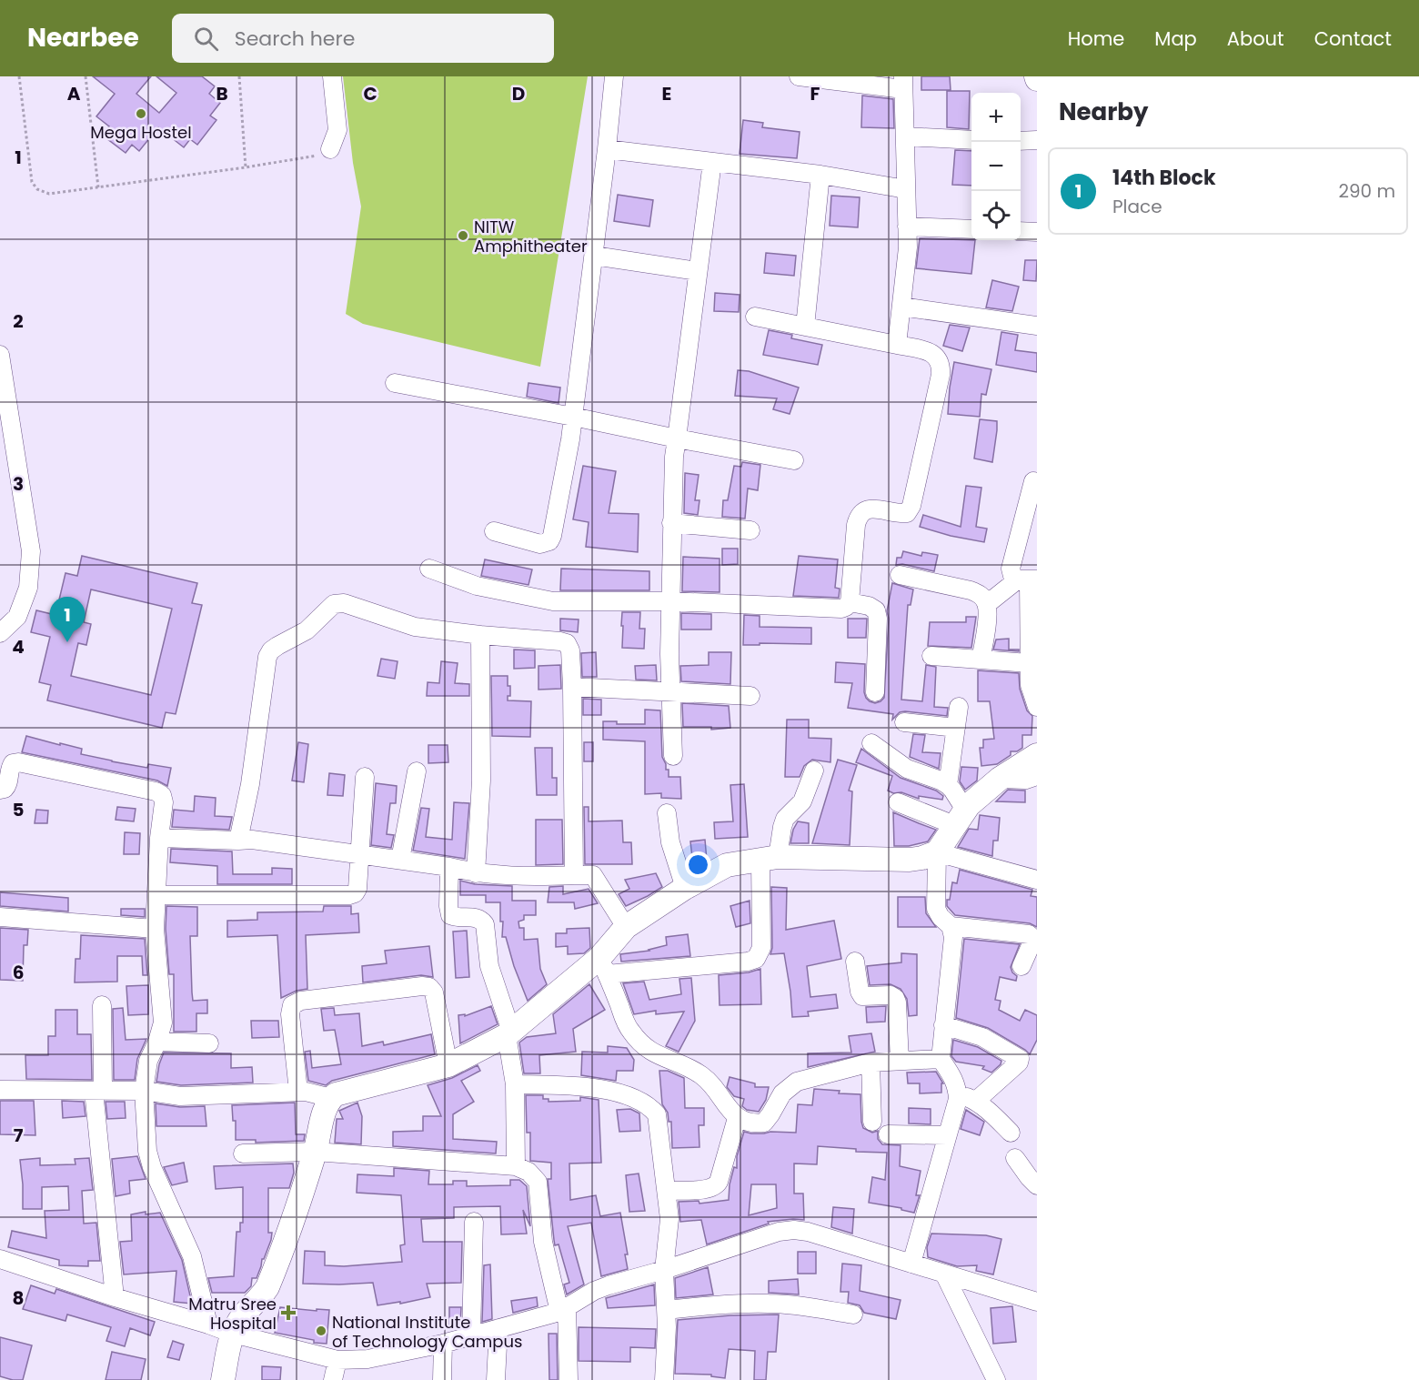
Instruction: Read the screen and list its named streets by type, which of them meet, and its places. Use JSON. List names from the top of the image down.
{
  "places": {
    "other": ["Mega Hostel", "NITW Amphitheater", "National Institute of Technology Campus"],
    "health": ["Matru Sree Hospital"]
  },
  "page": {
    "header": "Nearbee",
    "search": "Search here",
    "nav": [
      "Home",
      "Map",
      "About",
      "Contact"
    ],
    "heading": "Nearby",
    "map_buttons": ["+", "−"],
    "list": [
      {
        "mark": "1",
        "name": "14th Block",
        "note": "Place",
        "value": "290 m"
      }
    ],
    "pins": "1"
  },
  "grid": {
    "columns": [
      "A",
      "B",
      "C",
      "D",
      "E",
      "F"
    ],
    "rows": [
      "1",
      "2",
      "3",
      "4",
      "5",
      "6",
      "7",
      "8"
    ]
  }
}
